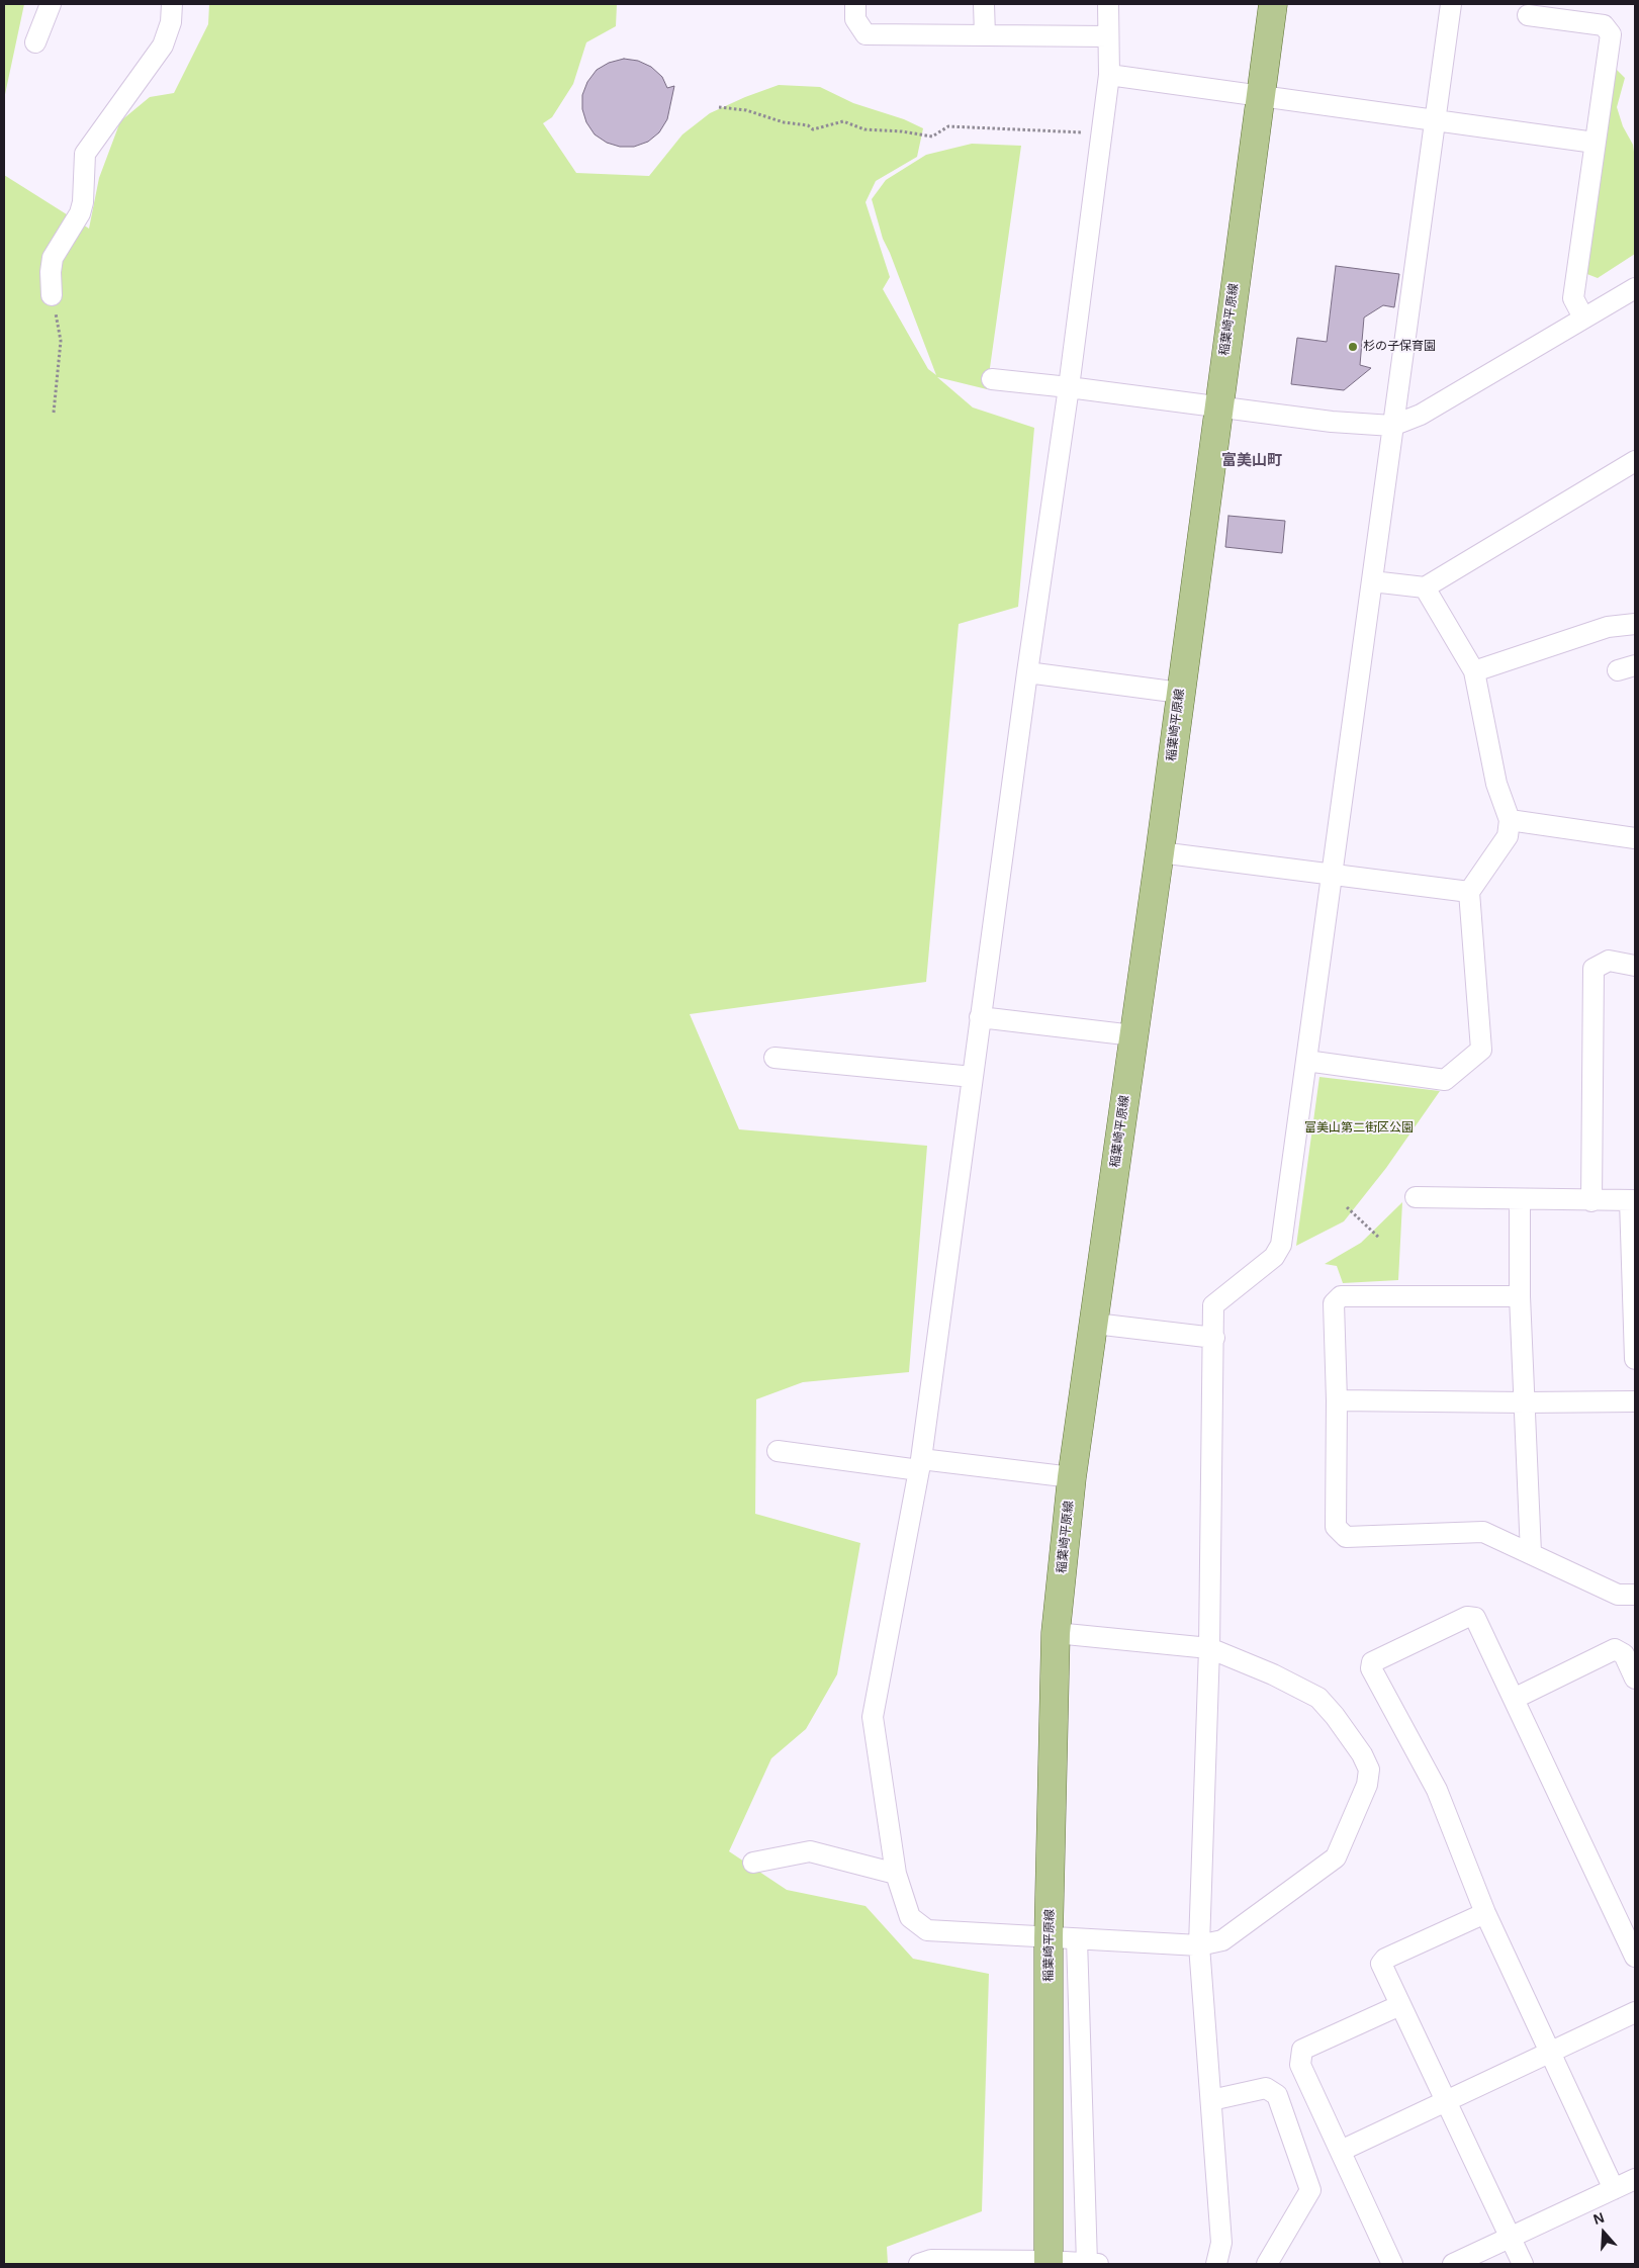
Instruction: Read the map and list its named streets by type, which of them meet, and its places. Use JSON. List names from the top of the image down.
{
  "streets": {
    "main road": ["稲葉崎平原線"]
  },
  "districts": ["富美山町"],
  "parks": ["富美山第二街区公園"],
  "places": ["杉の子保育園"],
  "north": "top"
}
